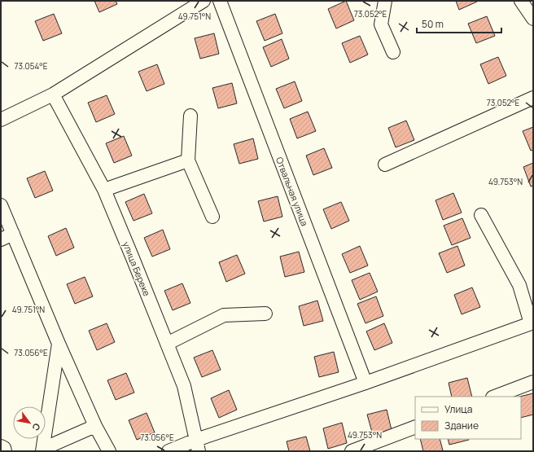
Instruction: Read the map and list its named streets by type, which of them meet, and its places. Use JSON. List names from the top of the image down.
{
  "streets": {
    "street": ["Отвальная улица", "улица Береке"]
  },
  "legend": ["Улица", "Здание"],
  "scale_bar": "50 m",
  "north": "bottom right",
  "coordinates": [
    "73.052°E",
    "49.751°N",
    "73.054°E",
    "49.753°N",
    "73.056°E"
  ]
}
